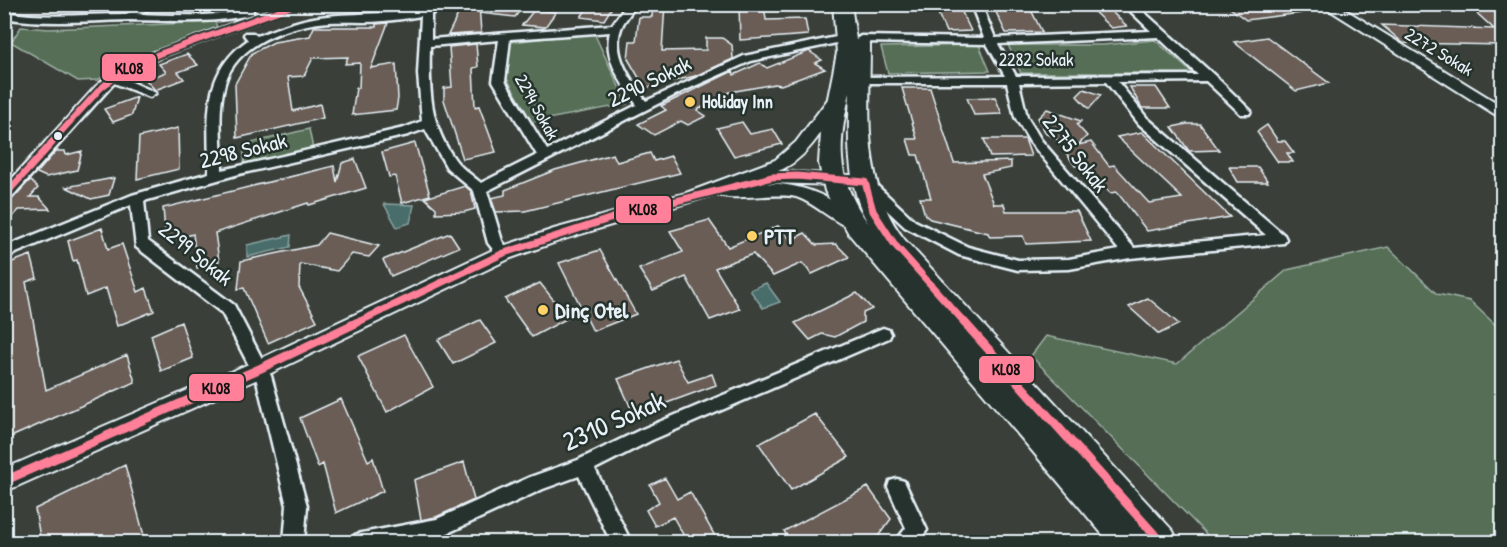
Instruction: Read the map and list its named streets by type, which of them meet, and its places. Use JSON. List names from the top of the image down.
{
  "streets": {
    "street": [
      "2272 Sokak",
      "2282 Sokak",
      "2290 Sokak",
      "2294 Sokak",
      "2298 Sokak",
      "2275 Sokak",
      "2299 Sokak",
      "2310 Sokak"
    ]
  },
  "crossings": [
    ["2282 Sokak", "2275 Sokak"],
    ["2290 Sokak", "2294 Sokak"],
    ["2290 Sokak", "2275 Sokak"],
    ["2298 Sokak", "2299 Sokak"]
  ],
  "places": ["Holiday Inn", "PTT", "Dinç Otel"],
  "lines": ["transit line KL08"]
}
